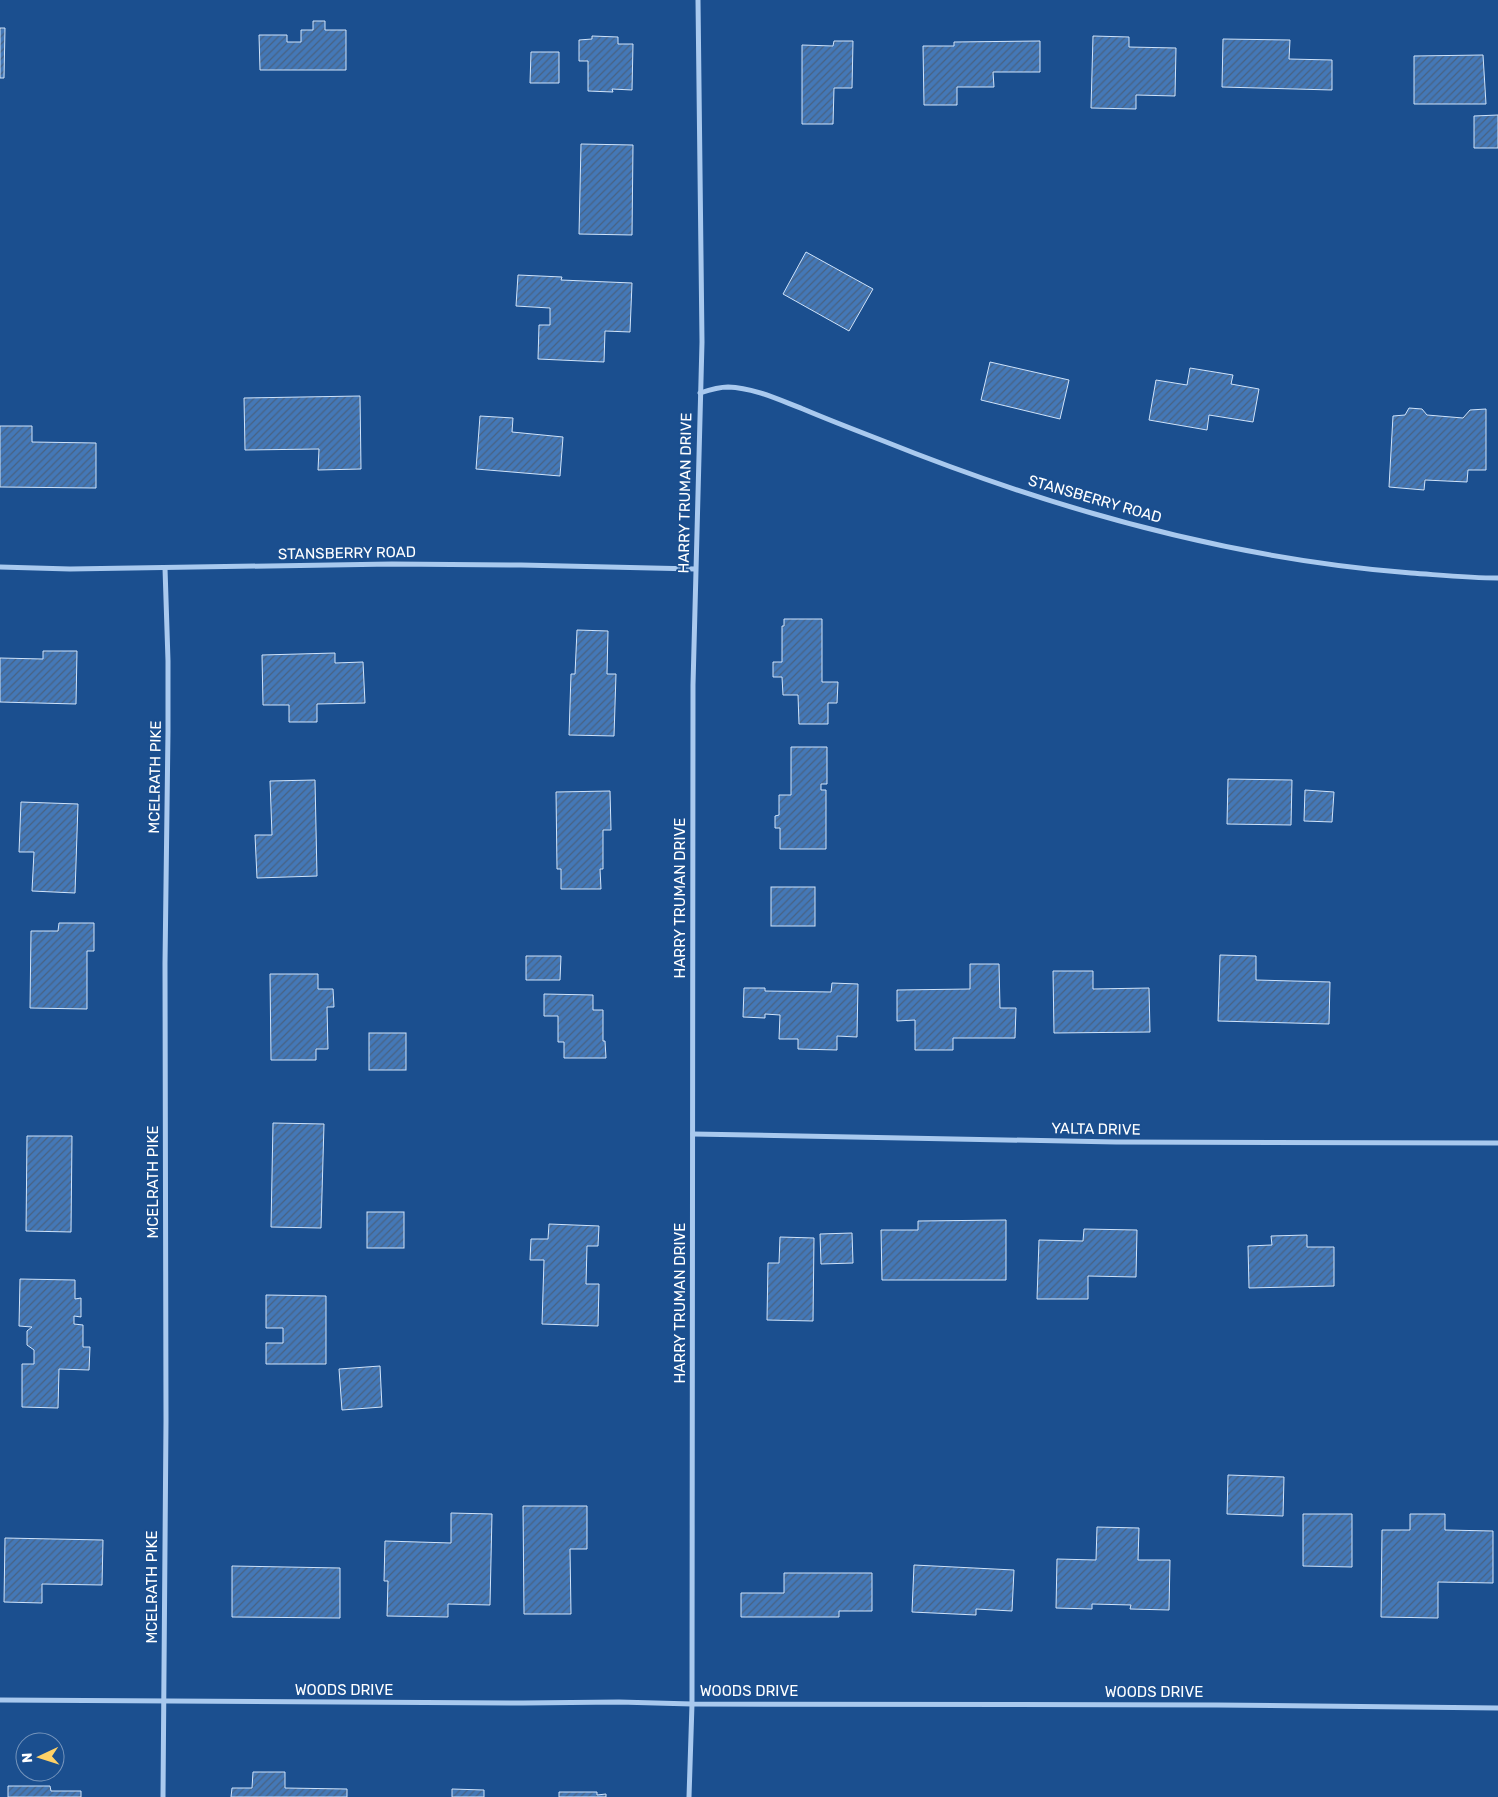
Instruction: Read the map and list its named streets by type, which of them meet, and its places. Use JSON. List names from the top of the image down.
{
  "streets": {
    "street": [
      "HARRY TRUMAN DRIVE",
      "STANSBERRY ROAD",
      "MCELRATH PIKE",
      "YALTA DRIVE",
      "WOODS DRIVE"
    ]
  },
  "crossings": [
    ["HARRY TRUMAN DRIVE", "STANSBERRY ROAD"],
    ["HARRY TRUMAN DRIVE", "YALTA DRIVE"],
    ["HARRY TRUMAN DRIVE", "WOODS DRIVE"],
    ["STANSBERRY ROAD", "MCELRATH PIKE"],
    ["MCELRATH PIKE", "WOODS DRIVE"]
  ],
  "north": "left"
}
